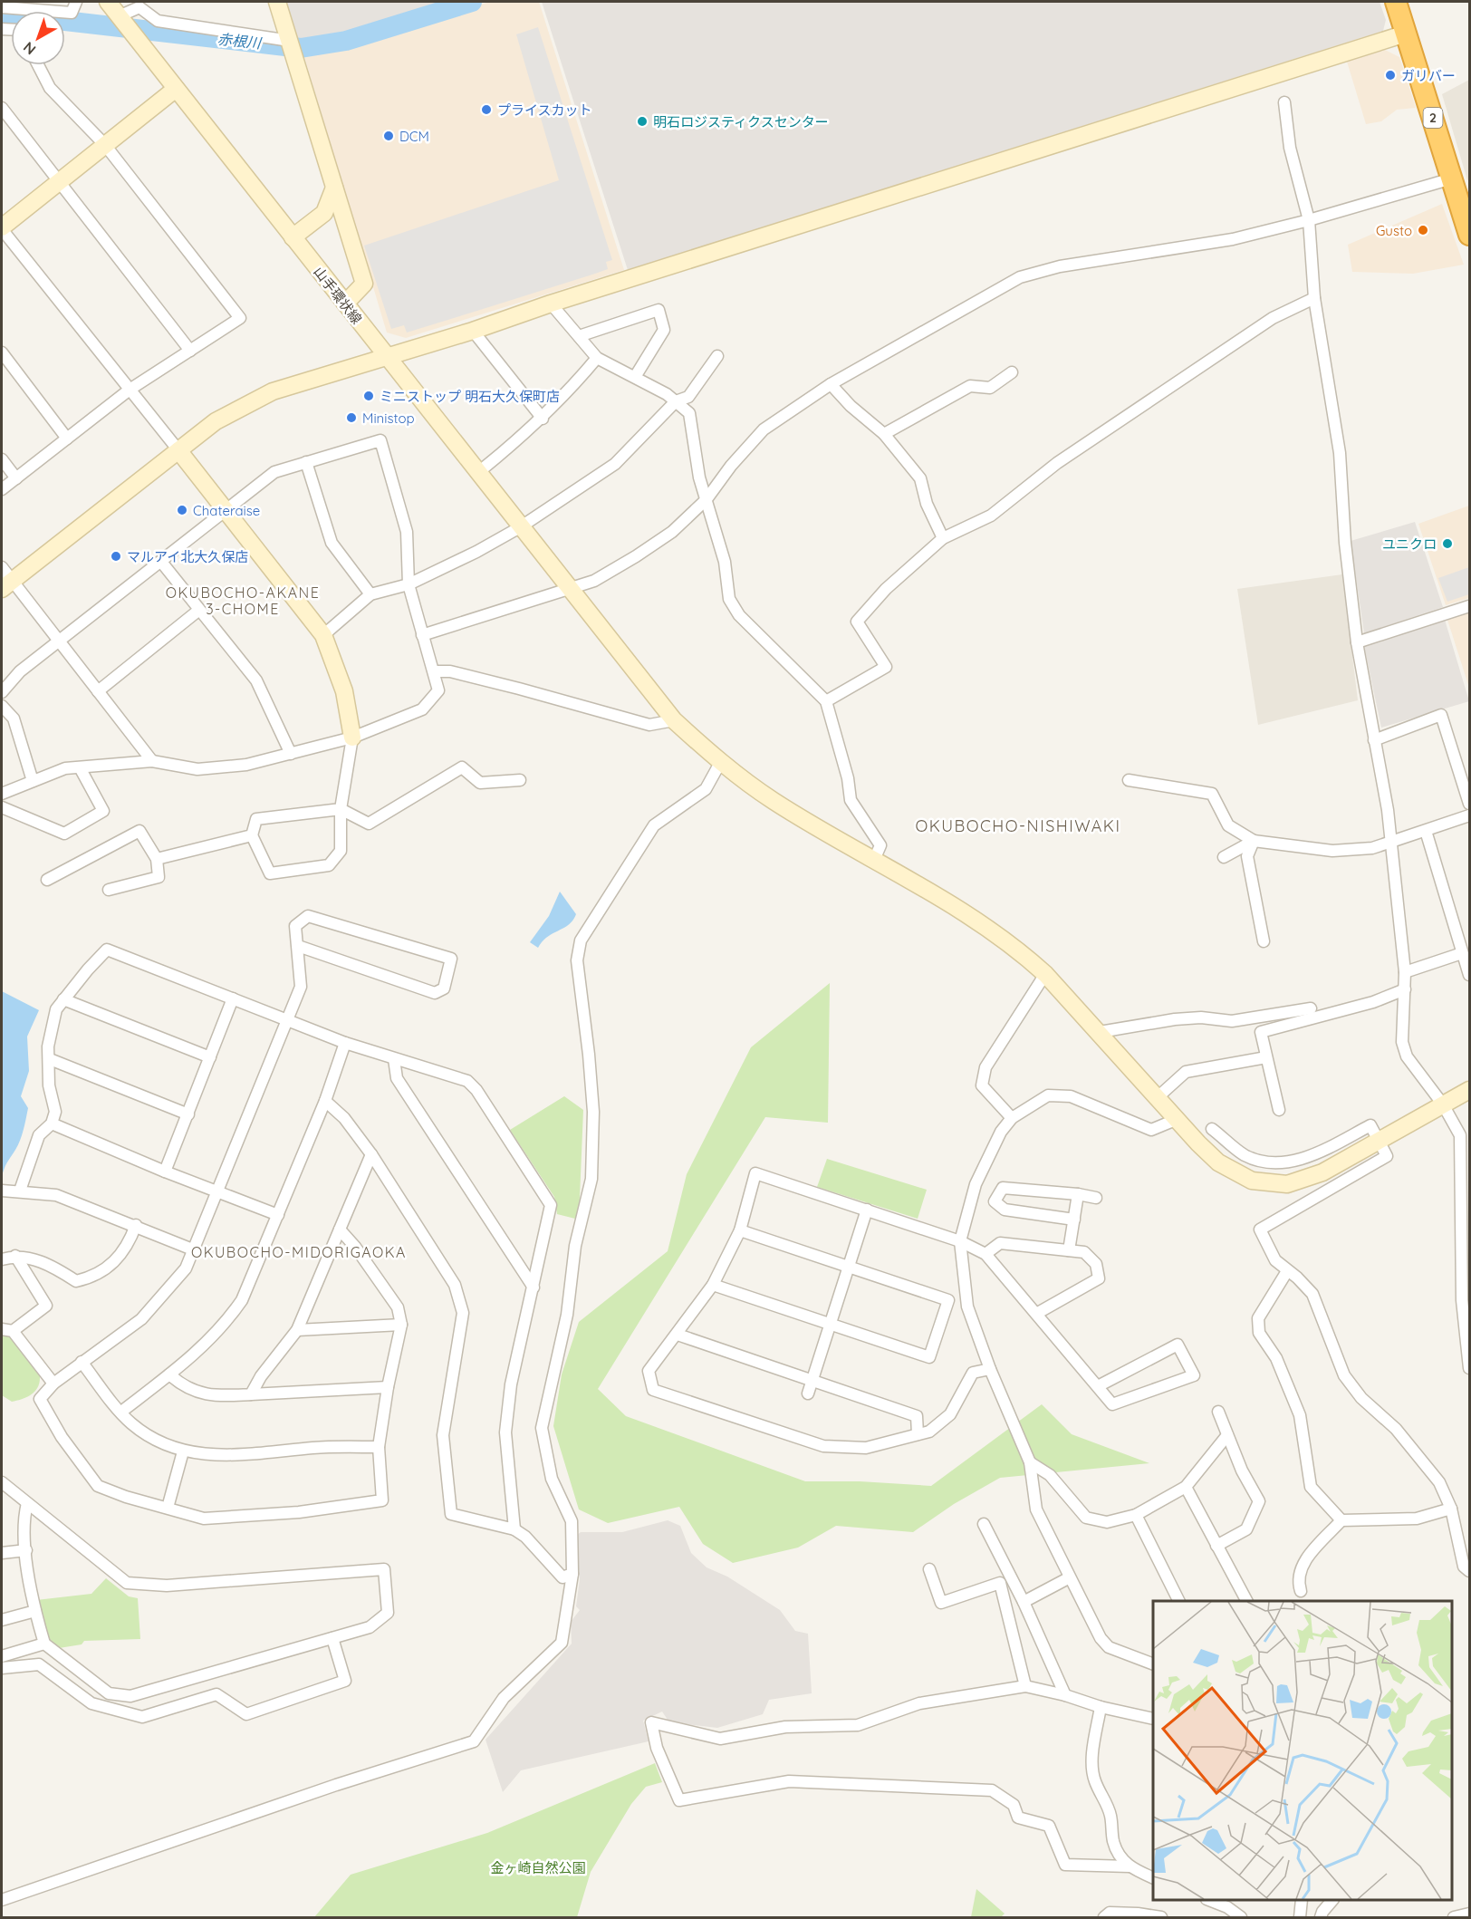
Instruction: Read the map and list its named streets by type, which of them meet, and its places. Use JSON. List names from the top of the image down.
{
  "streets": {
    "highway": ["2"],
    "street": ["山手環状線"]
  },
  "districts": ["OKUBOCHO-AKANE 3-CHOME", "OKUBOCHO-NISHIWAKI", "OKUBOCHO-MIDORIGAOKA"],
  "water": ["赤根川"],
  "parks": ["金ヶ崎自然公園"],
  "places": [
    "ガリバー",
    "プライスカット",
    "明石ロジスティクスセンター",
    "DCM",
    "Gusto",
    "ミニストップ 明石大久保町店",
    "Ministop",
    "Chateraise",
    "ユニクロ",
    "マルアイ北大久保店"
  ],
  "north": "bottom left"
}
